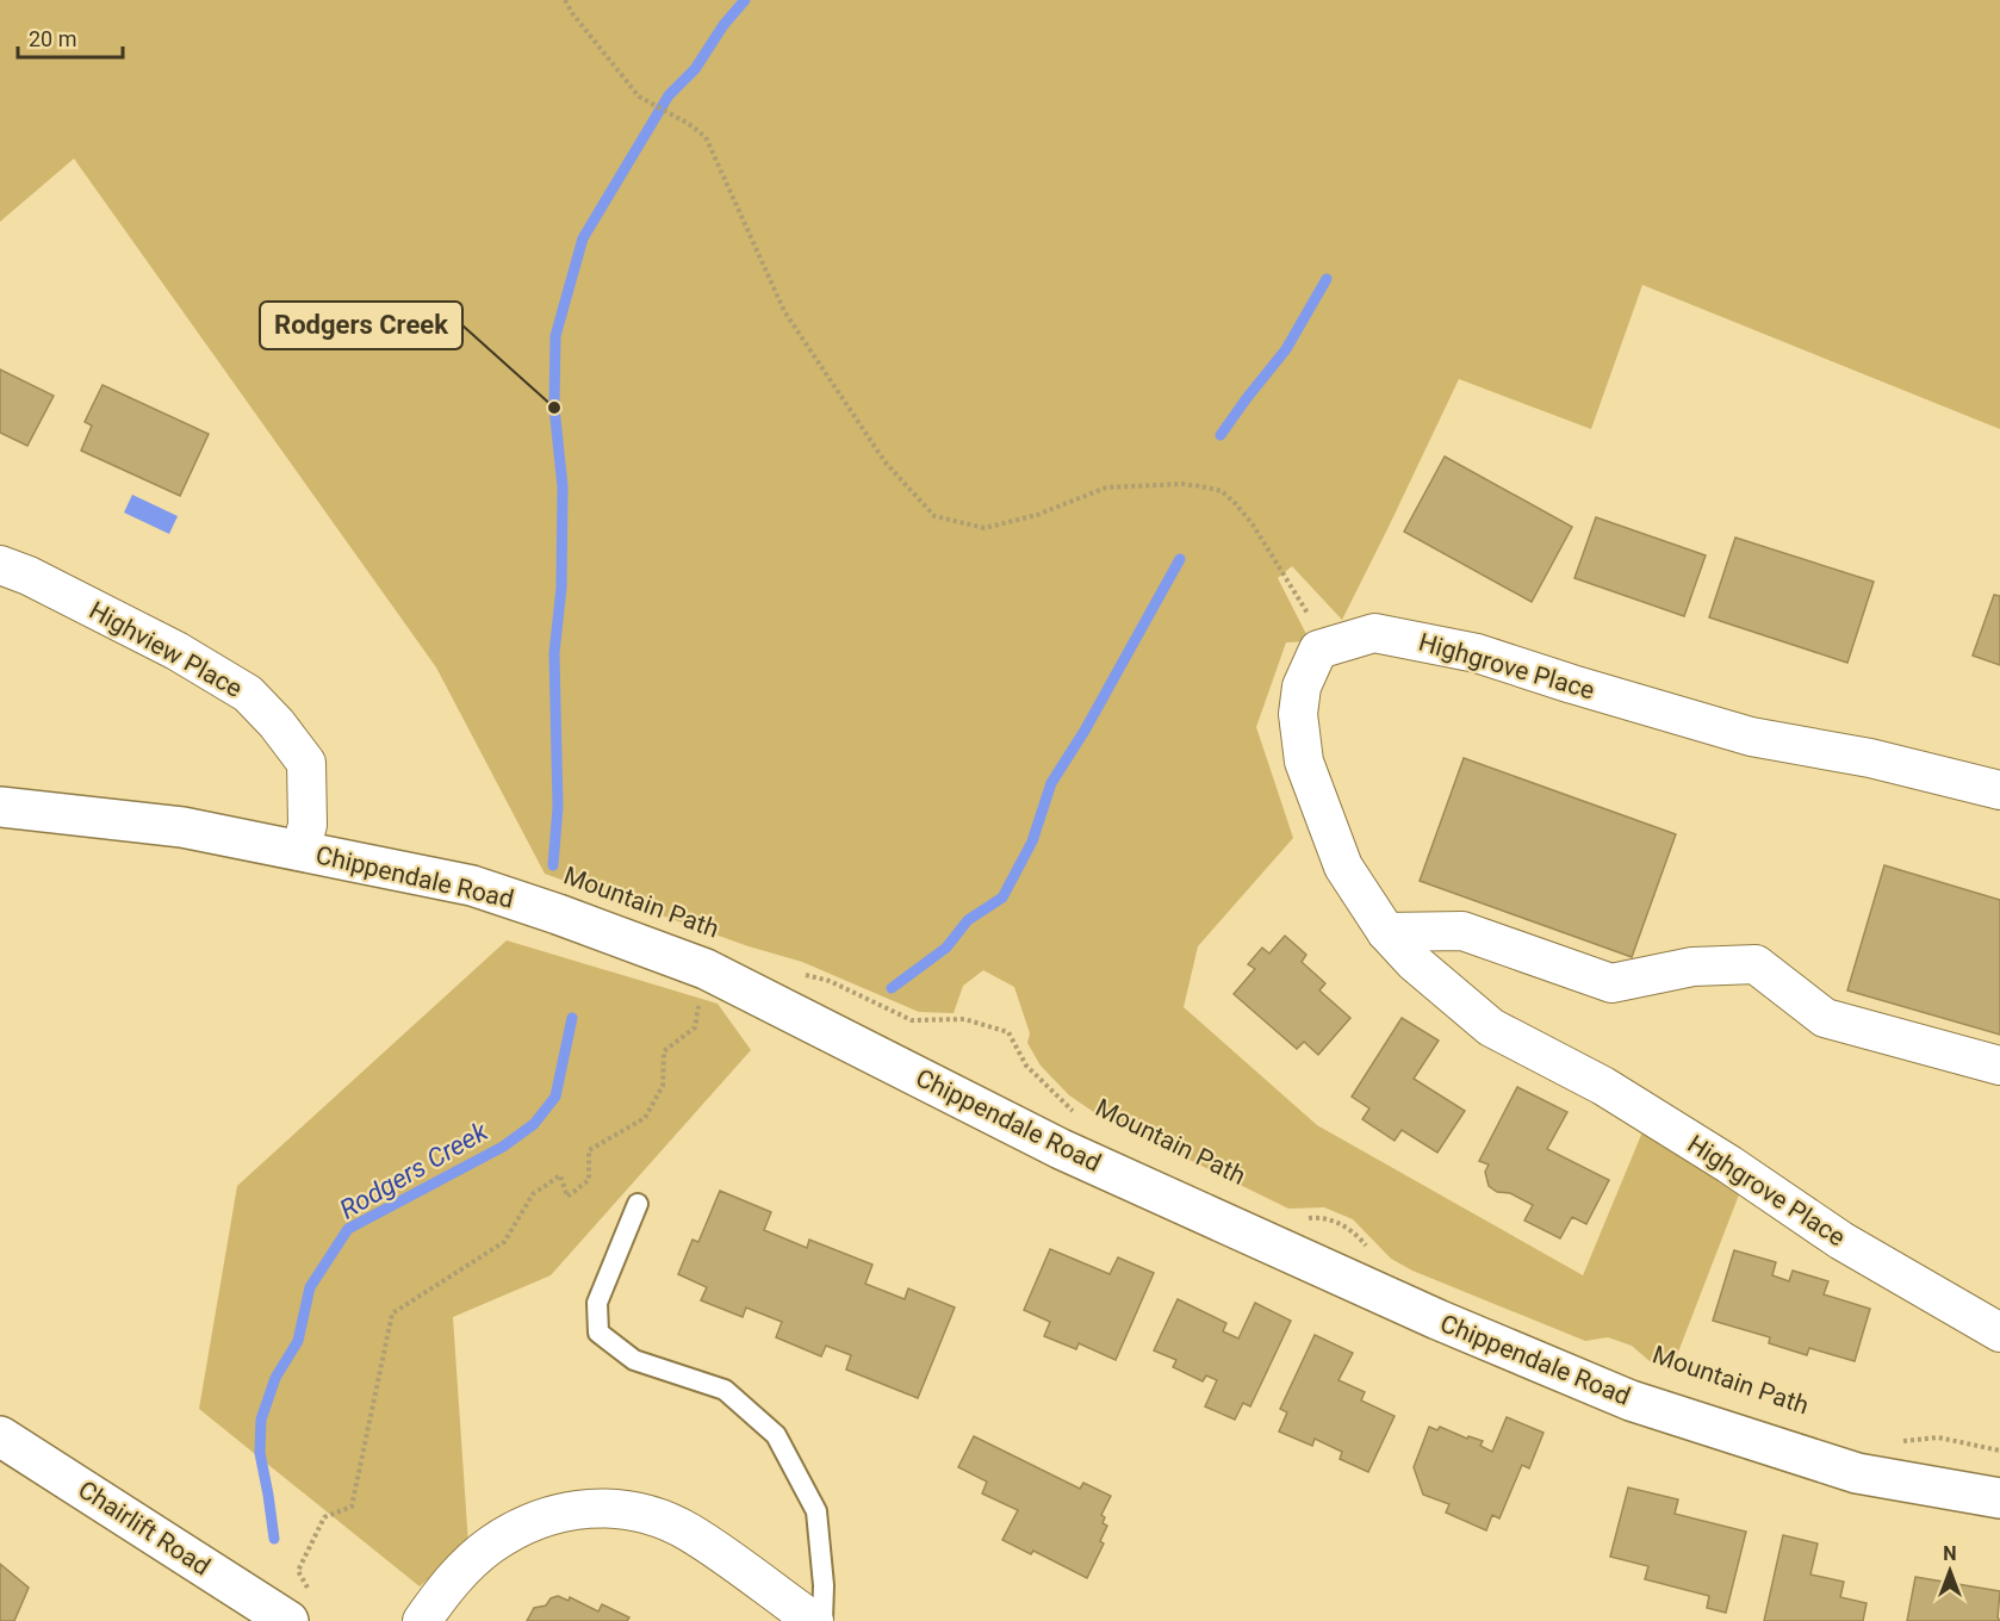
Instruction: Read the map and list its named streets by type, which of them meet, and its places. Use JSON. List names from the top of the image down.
{
  "streets": {
    "street": [
      "Highview Place",
      "Highgrove Place",
      "Chippendale Road",
      "Chairlift Road"
    ],
    "path": ["Mountain Path"]
  },
  "crossings": [
    ["Highview Place", "Chippendale Road"]
  ],
  "water": ["Rodgers Creek"],
  "places": ["Rodgers Creek"],
  "scale_bar": "20 m",
  "north": "top"
}
